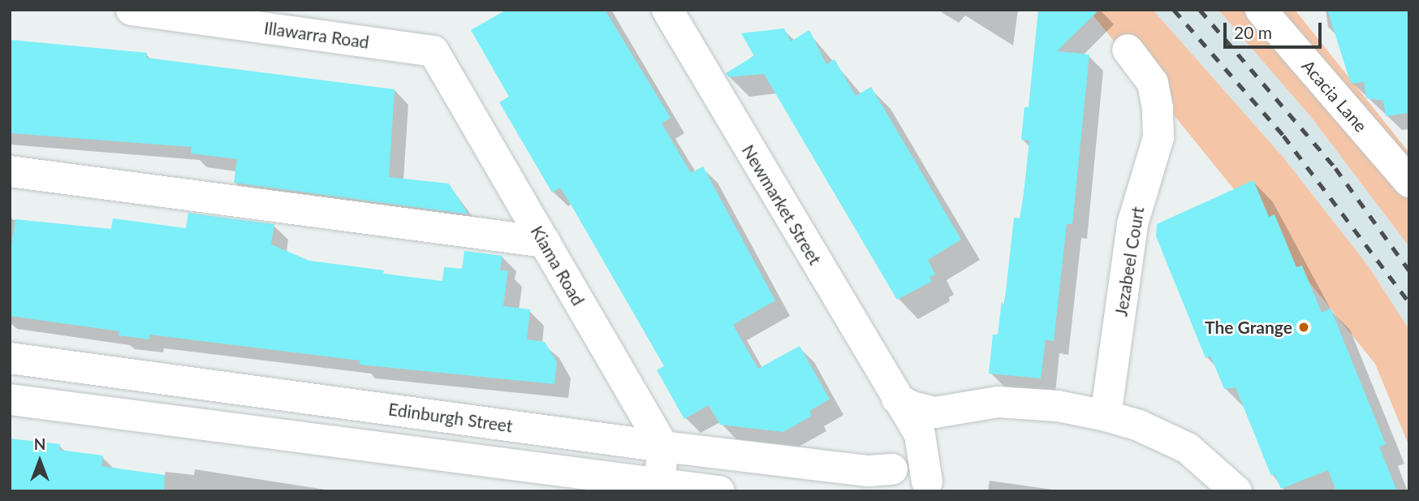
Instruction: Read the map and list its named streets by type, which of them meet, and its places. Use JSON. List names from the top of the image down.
{
  "streets": {
    "street": [
      "Illawarra Road",
      "Acacia Lane",
      "Newmarket Street",
      "Jezabeel Court",
      "Kiama Road",
      "Edinburgh Street"
    ]
  },
  "crossings": [
    ["Illawarra Road", "Kiama Road"],
    ["Newmarket Street", "Edinburgh Street"],
    ["Kiama Road", "Edinburgh Street"]
  ],
  "places": ["The Grange"],
  "scale_bar": "20 m",
  "north": "top"
}
